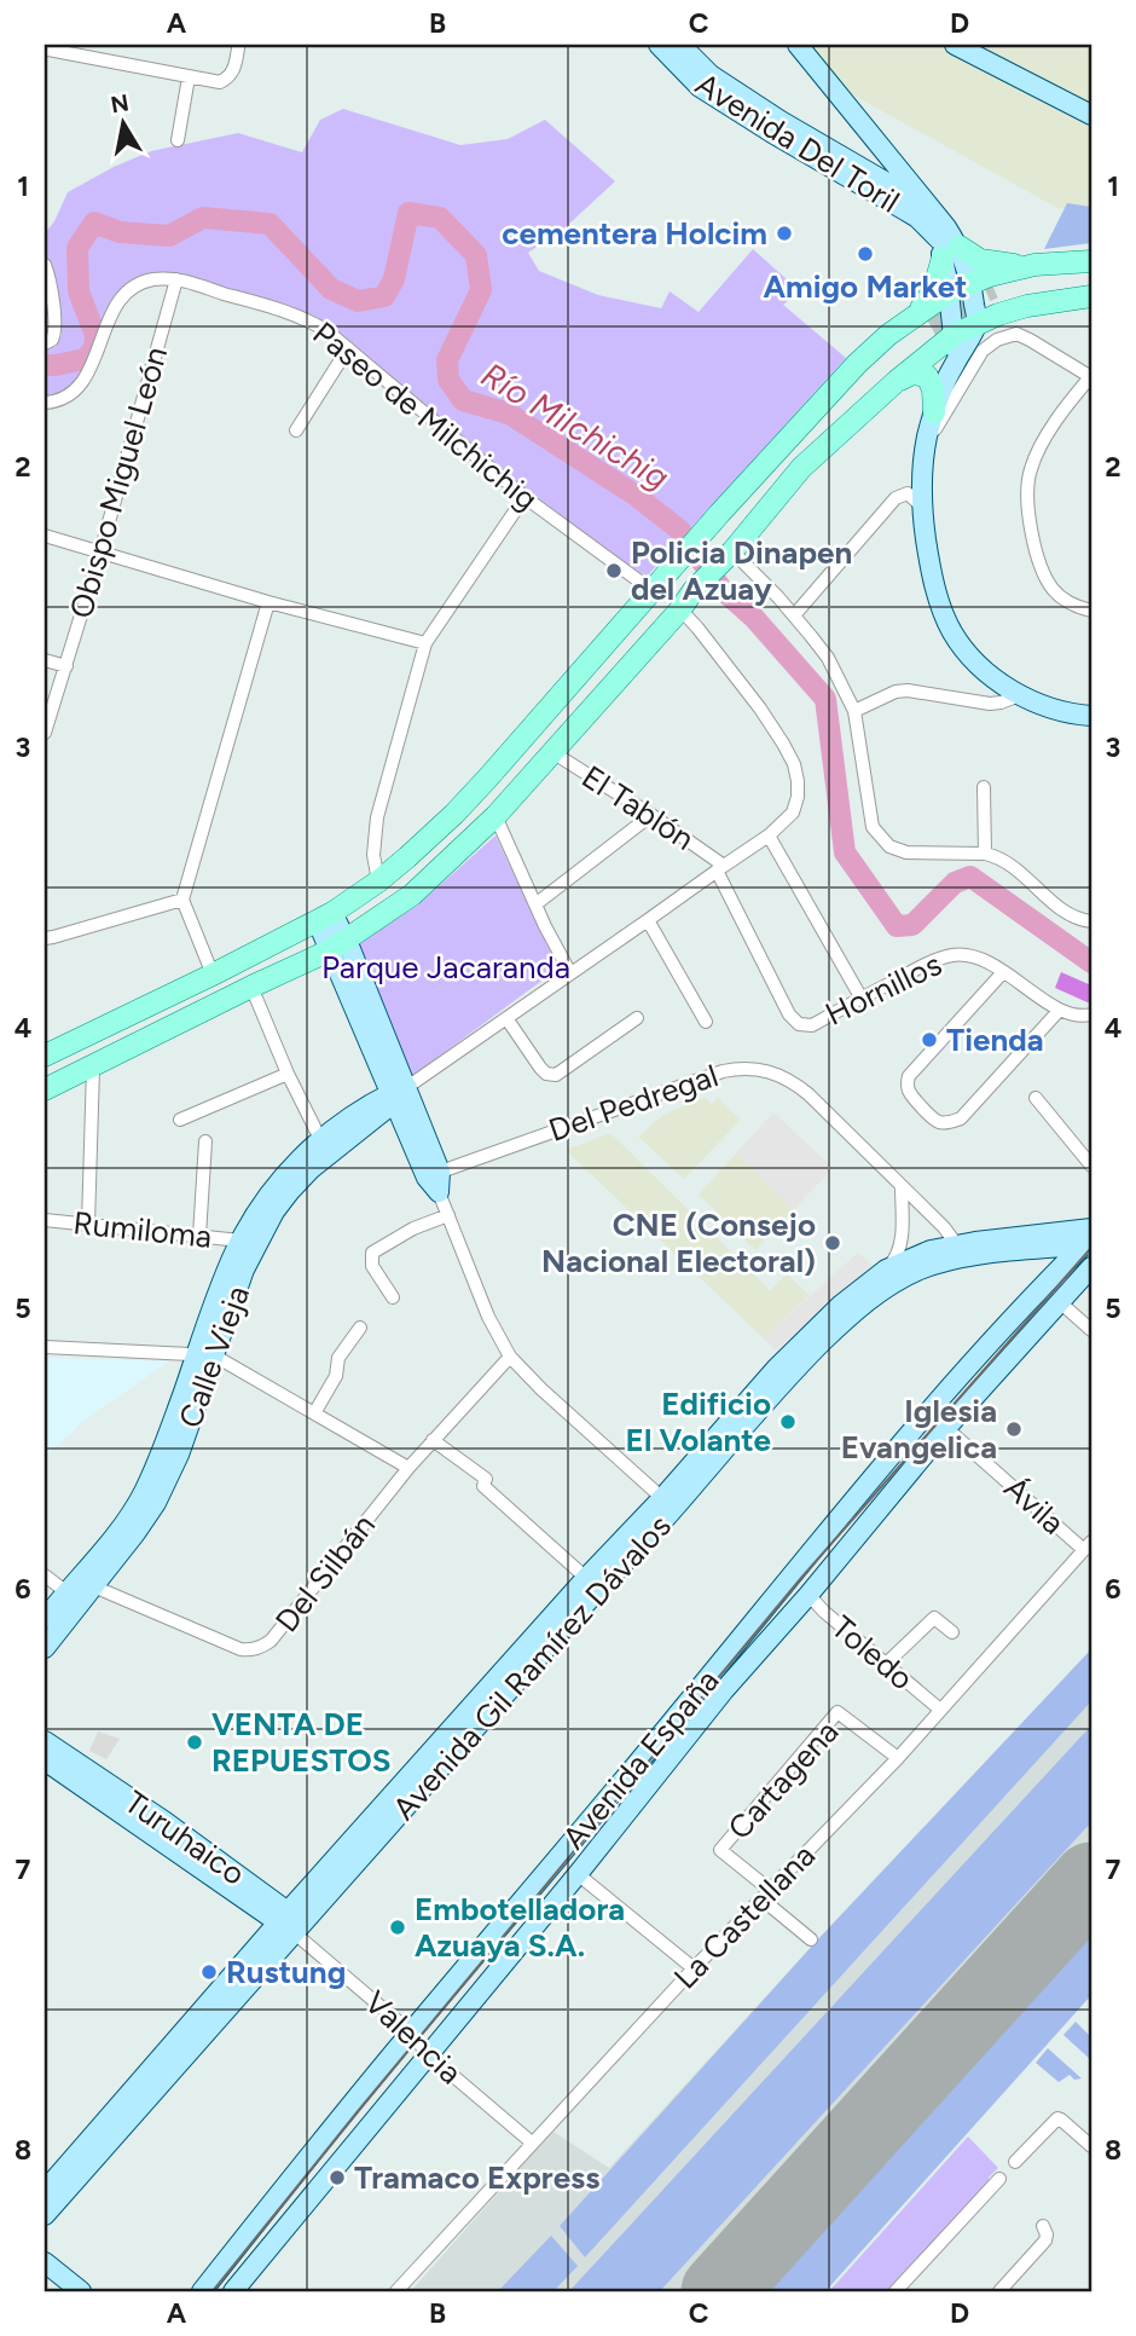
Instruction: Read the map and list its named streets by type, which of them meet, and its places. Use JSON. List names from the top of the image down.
{
  "streets": {
    "main road": [
      "Avenida Del Toril",
      "Calle Vieja",
      "Avenida Gil Ramírez Dávalos",
      "Avenida España",
      "Turuhaico"
    ],
    "street": [
      "Paseo de Milchichig",
      "Obispo Miguel León",
      "El Tablón",
      "Hornillos",
      "Del Pedregal",
      "Rumiloma",
      "Ávila",
      "Del Silbán",
      "Toledo",
      "Cartagena",
      "La Castellana",
      "Valencia"
    ]
  },
  "crossings": [
    ["Paseo de Milchichig", "Obispo Miguel León"],
    ["El Tablón", "Hornillos"],
    ["El Tablón", "Calle Vieja"],
    ["Del Pedregal", "Avenida Gil Ramírez Dávalos"],
    ["Rumiloma", "Calle Vieja"],
    ["Calle Vieja", "Del Silbán"],
    ["Ávila", "Avenida España"],
    ["Ávila", "La Castellana"],
    ["Toledo", "Avenida España"],
    ["Toledo", "La Castellana"],
    ["Avenida Gil Ramírez Dávalos", "Avenida España"],
    ["Avenida Gil Ramírez Dávalos", "Valencia"],
    ["Avenida España", "Valencia"],
    ["Cartagena", "La Castellana"],
    ["La Castellana", "Valencia"]
  ],
  "water": ["Río Milchichig"],
  "parks": ["Parque Jacaranda"],
  "places": [
    "cementera Holcim",
    "Amigo Market",
    "Policia Dinapen del Azuay",
    "Tienda",
    "CNE (Consejo Nacional Electoral)",
    "Edificio El Volante",
    "Iglesia Evangelica",
    "VENTA DE REPUESTOS",
    "Embotelladora Azuaya S.A.",
    "Rustung",
    "Tramaco Express"
  ],
  "north": "top",
  "grid": {
    "columns": [
      "A",
      "B",
      "C",
      "D"
    ],
    "rows": [
      "1",
      "2",
      "3",
      "4",
      "5",
      "6",
      "7",
      "8"
    ]
  }
}
